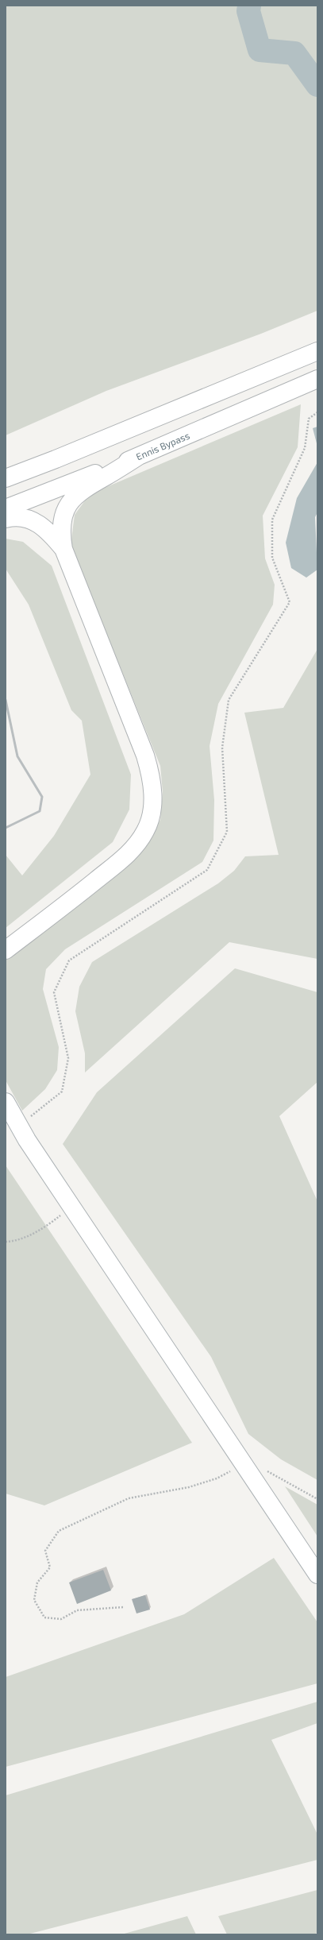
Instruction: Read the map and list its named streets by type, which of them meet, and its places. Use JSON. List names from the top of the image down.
{
  "streets": {
    "main road": ["Ennis Bypass"]
  }
}
